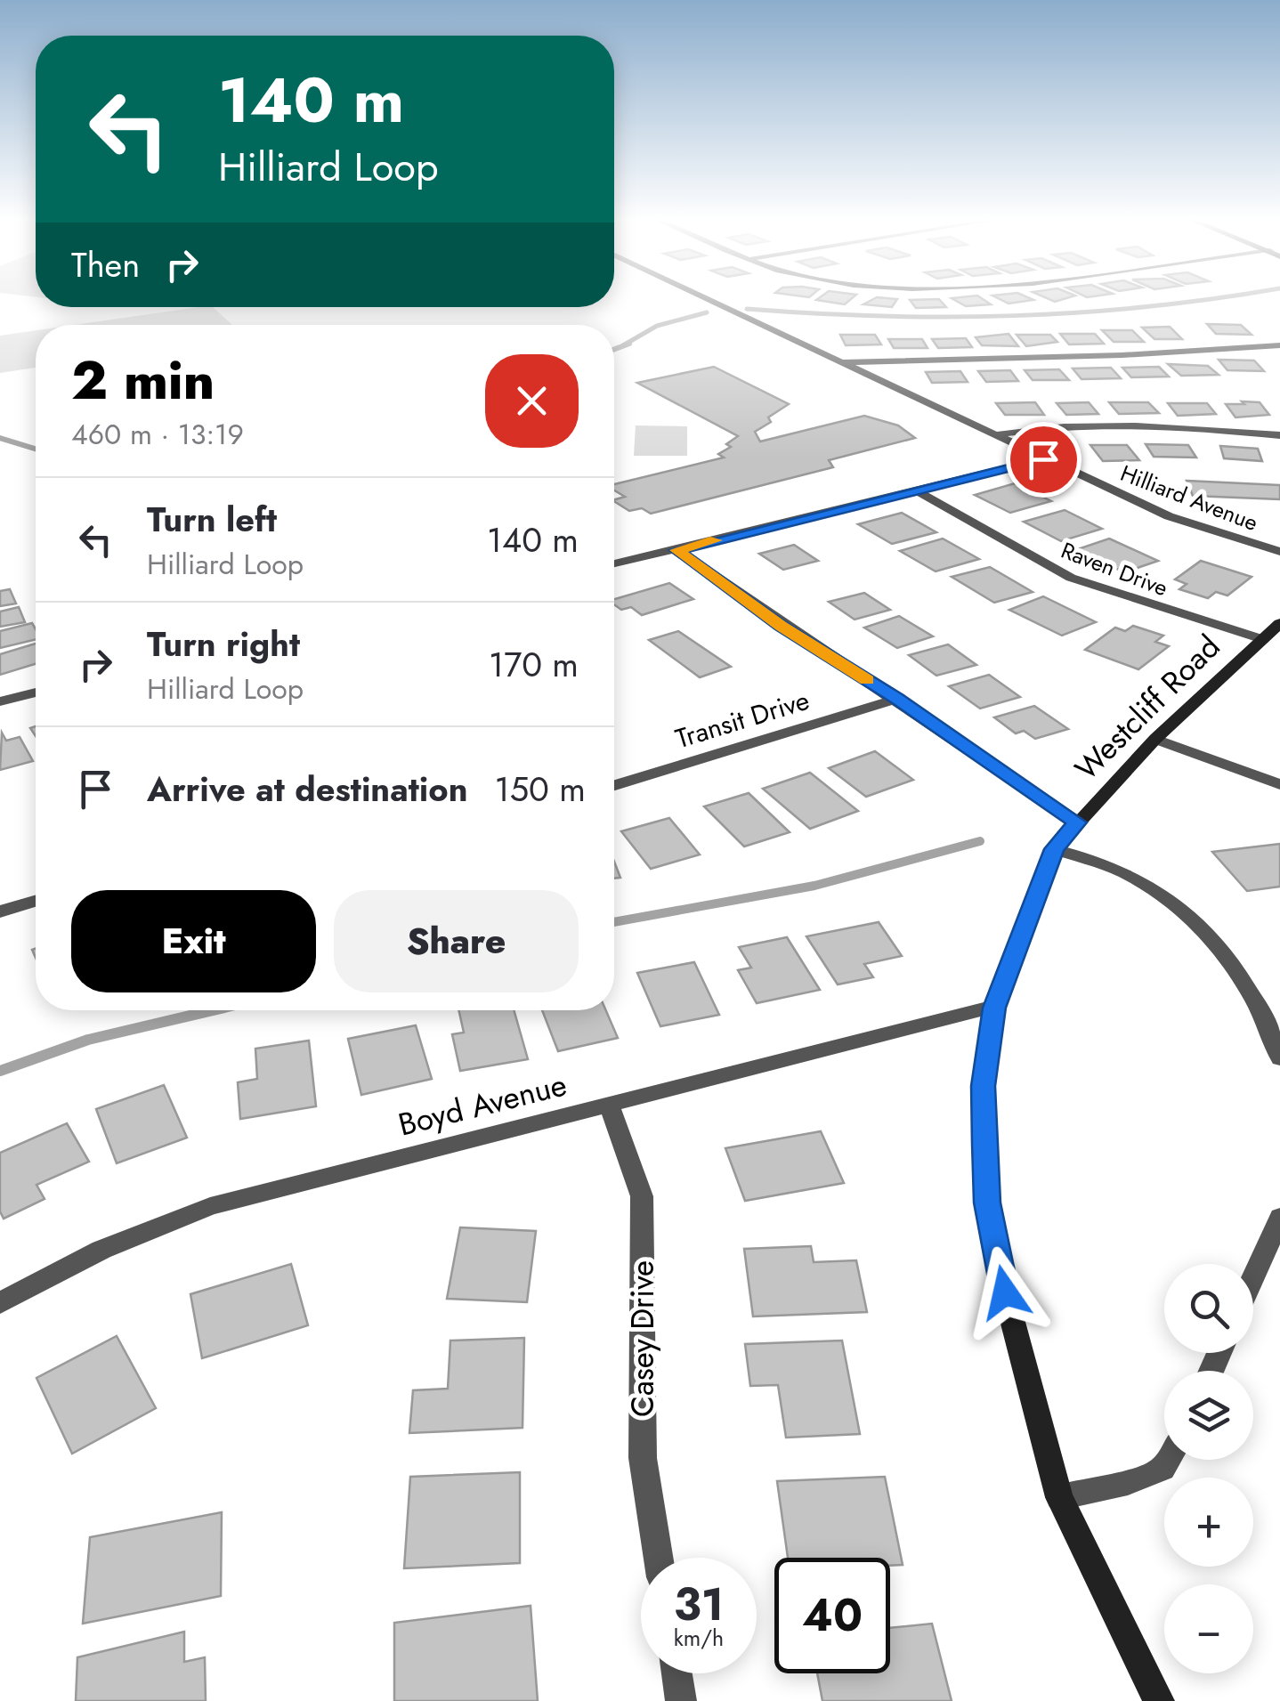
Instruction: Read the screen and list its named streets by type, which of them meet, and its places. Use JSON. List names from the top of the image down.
{
  "streets": {
    "street": [
      "Hilliard Avenue",
      "Raven Drive",
      "Westcliff Road",
      "Transit Drive",
      "Boyd Avenue",
      "Casey Drive"
    ]
  },
  "crossings": [
    ["Raven Drive", "Westcliff Road"],
    ["Westcliff Road", "Boyd Avenue"],
    ["Boyd Avenue", "Casey Drive"]
  ],
  "page": {
    "turn": ["140 m", "Hilliard Loop"],
    "then": "Then",
    "heading": ["2 min", "460 m · 13:19"],
    "list": [
      {
        "name": "Turn left",
        "note": "Hilliard Loop",
        "value": "140 m"
      },
      {
        "name": "Turn right",
        "note": "Hilliard Loop",
        "value": "170 m"
      },
      {
        "name": "Arrive at destination",
        "value": "150 m"
      }
    ],
    "buttons": ["Exit", "Share"],
    "map_buttons": ["+", "−"],
    "speed": "31 km/h",
    "limit": "40"
  }
}
